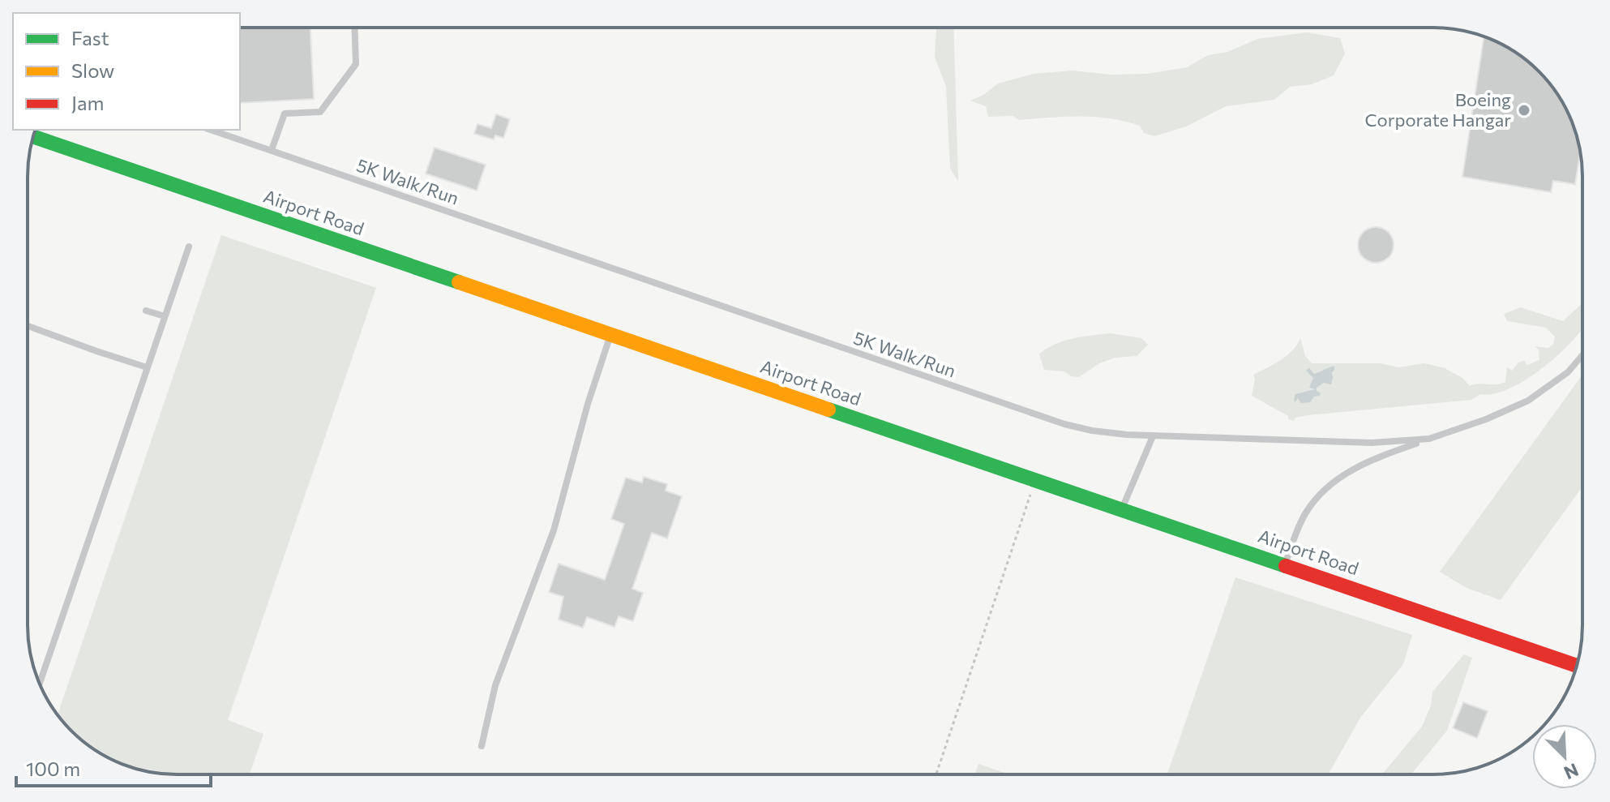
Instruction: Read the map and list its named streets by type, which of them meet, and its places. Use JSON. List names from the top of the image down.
{
  "streets": {
    "main road": ["Airport Road"],
    "lane": ["5K Walk/Run"]
  },
  "places": ["Boeing Corporate Hangar"],
  "legend": ["Fast", "Slow", "Jam"],
  "scale_bar": "100 m",
  "north": "bottom right"
}
